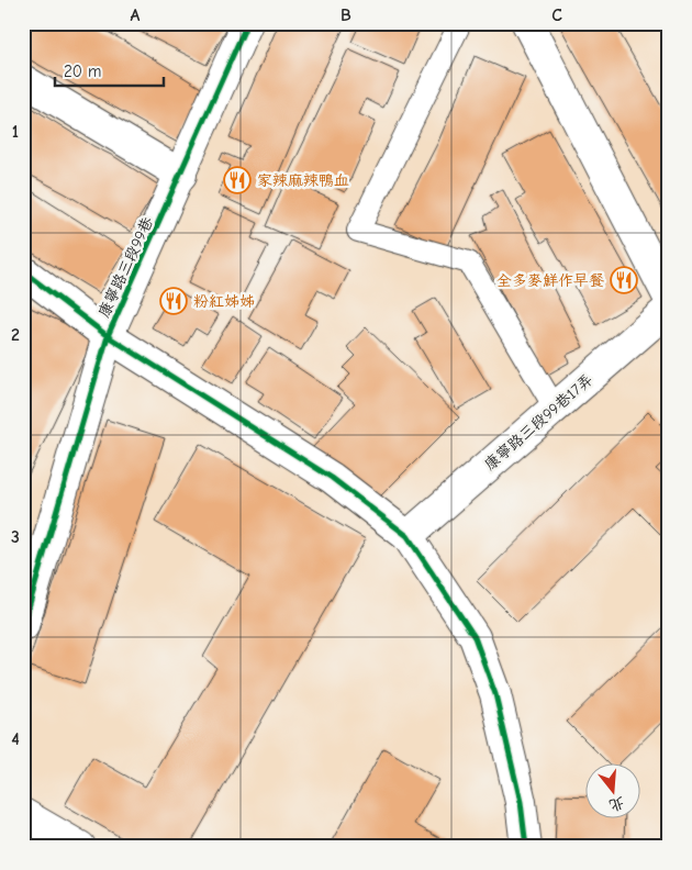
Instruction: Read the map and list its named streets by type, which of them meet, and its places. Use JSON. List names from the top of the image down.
{
  "streets": {
    "street": ["康寧路三段99巷", "康寧路三段99巷17弄"]
  },
  "places": {
    "restaurant": ["家辣麻辣鴨血", "全多麥鮮作早餐", "粉紅姊姊"]
  },
  "scale_bar": "20 m",
  "north": "bottom",
  "grid": {
    "columns": ["A", "B", "C"],
    "rows": [
      "1",
      "2",
      "3",
      "4"
    ]
  }
}
